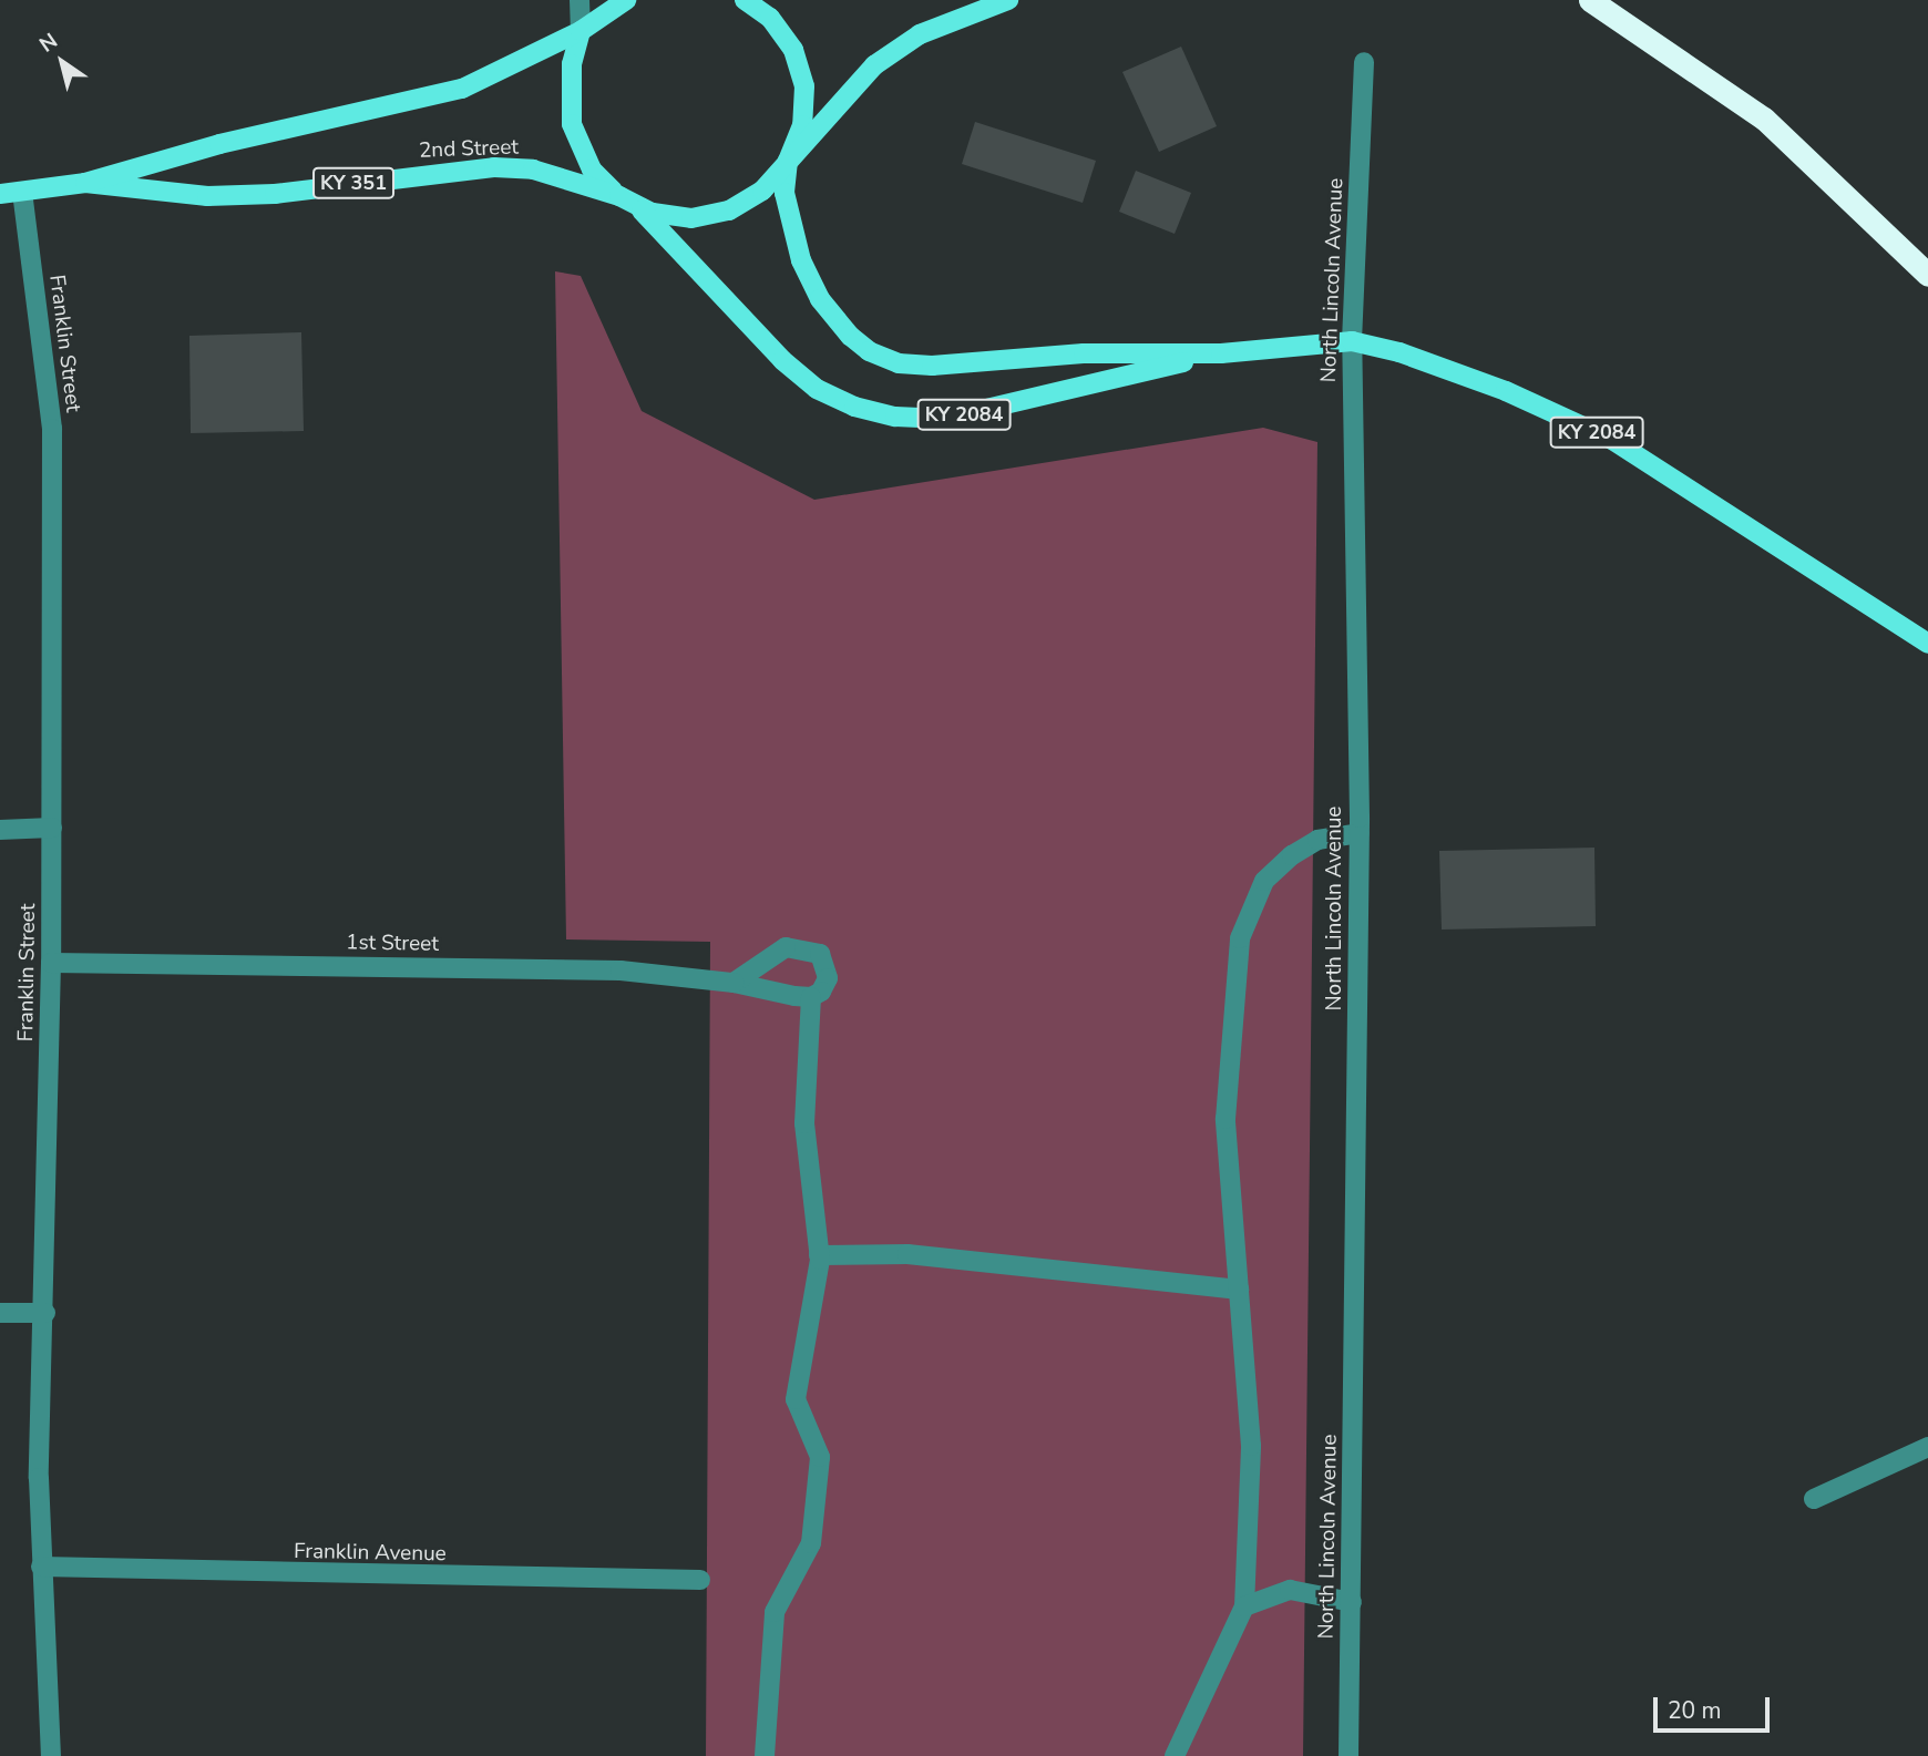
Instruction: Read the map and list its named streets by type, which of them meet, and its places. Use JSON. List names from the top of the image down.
{
  "streets": {
    "main road": ["2nd Street", "KY 351", "KY 2084"],
    "street": [
      "North Lincoln Avenue",
      "Franklin Street",
      "1st Street",
      "Franklin Avenue"
    ]
  },
  "crossings": [
    ["2nd Street", "Franklin Street"],
    ["2nd Street", "KY 2084"],
    ["North Lincoln Avenue", "KY 2084"],
    ["Franklin Street", "1st Street"],
    ["Franklin Street", "Franklin Avenue"]
  ],
  "scale_bar": "20 m",
  "north": "top left"
}
